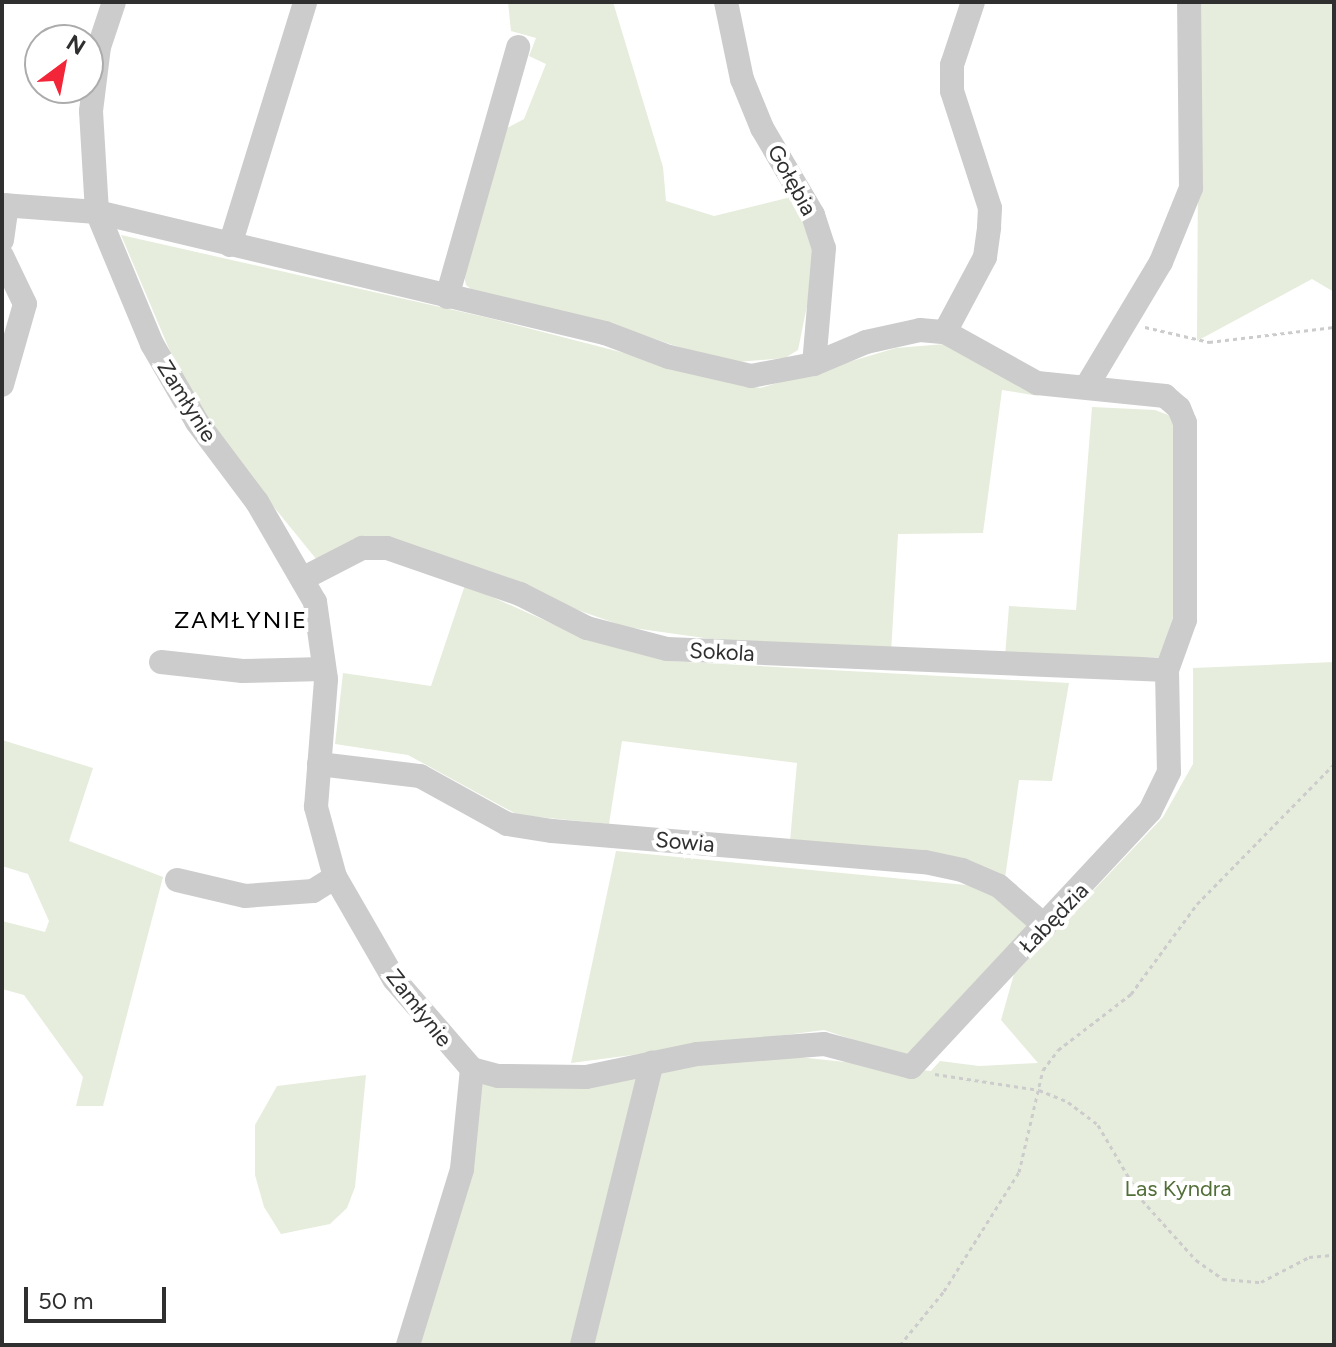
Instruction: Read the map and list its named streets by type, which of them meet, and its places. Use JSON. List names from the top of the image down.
{
  "streets": {
    "street": [
      "Gołębia",
      "Zamłynie",
      "Sokola",
      "Sowia",
      "Łabędzia"
    ]
  },
  "crossings": [
    ["Zamłynie", "Sokola"],
    ["Zamłynie", "Sowia"],
    ["Zamłynie", "Łabędzia"],
    ["Sokola", "Łabędzia"],
    ["Sowia", "Łabędzia"]
  ],
  "districts": ["ZAMŁYNIE"],
  "parks": ["Las Kyndra"],
  "scale_bar": "50 m",
  "north": "top right"
}
